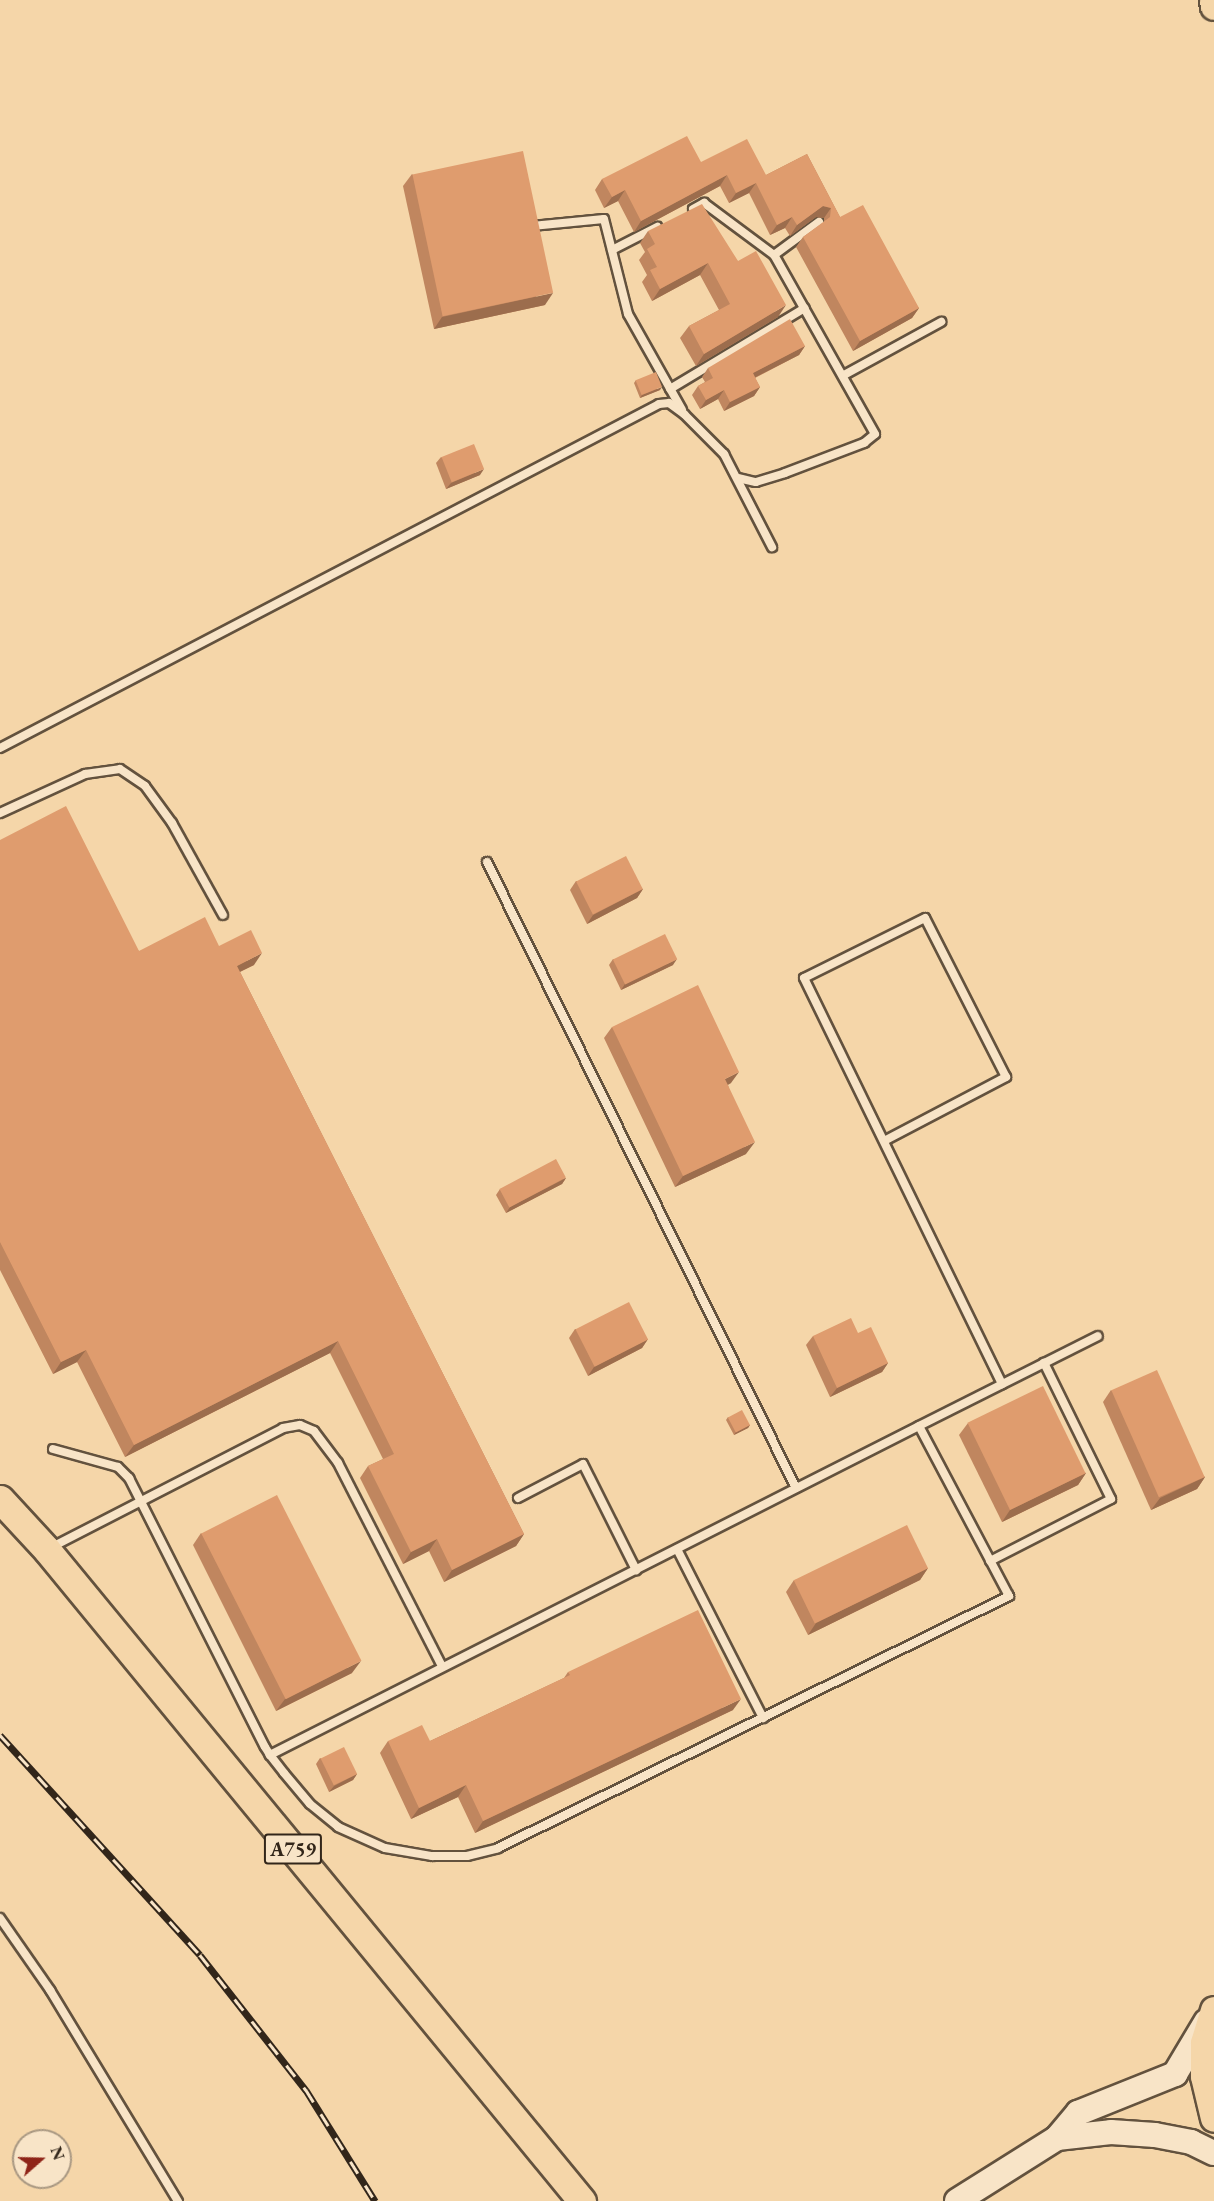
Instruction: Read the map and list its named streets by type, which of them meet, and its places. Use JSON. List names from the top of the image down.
{
  "streets": {
    "main road": ["A759"]
  },
  "north": "right"
}
